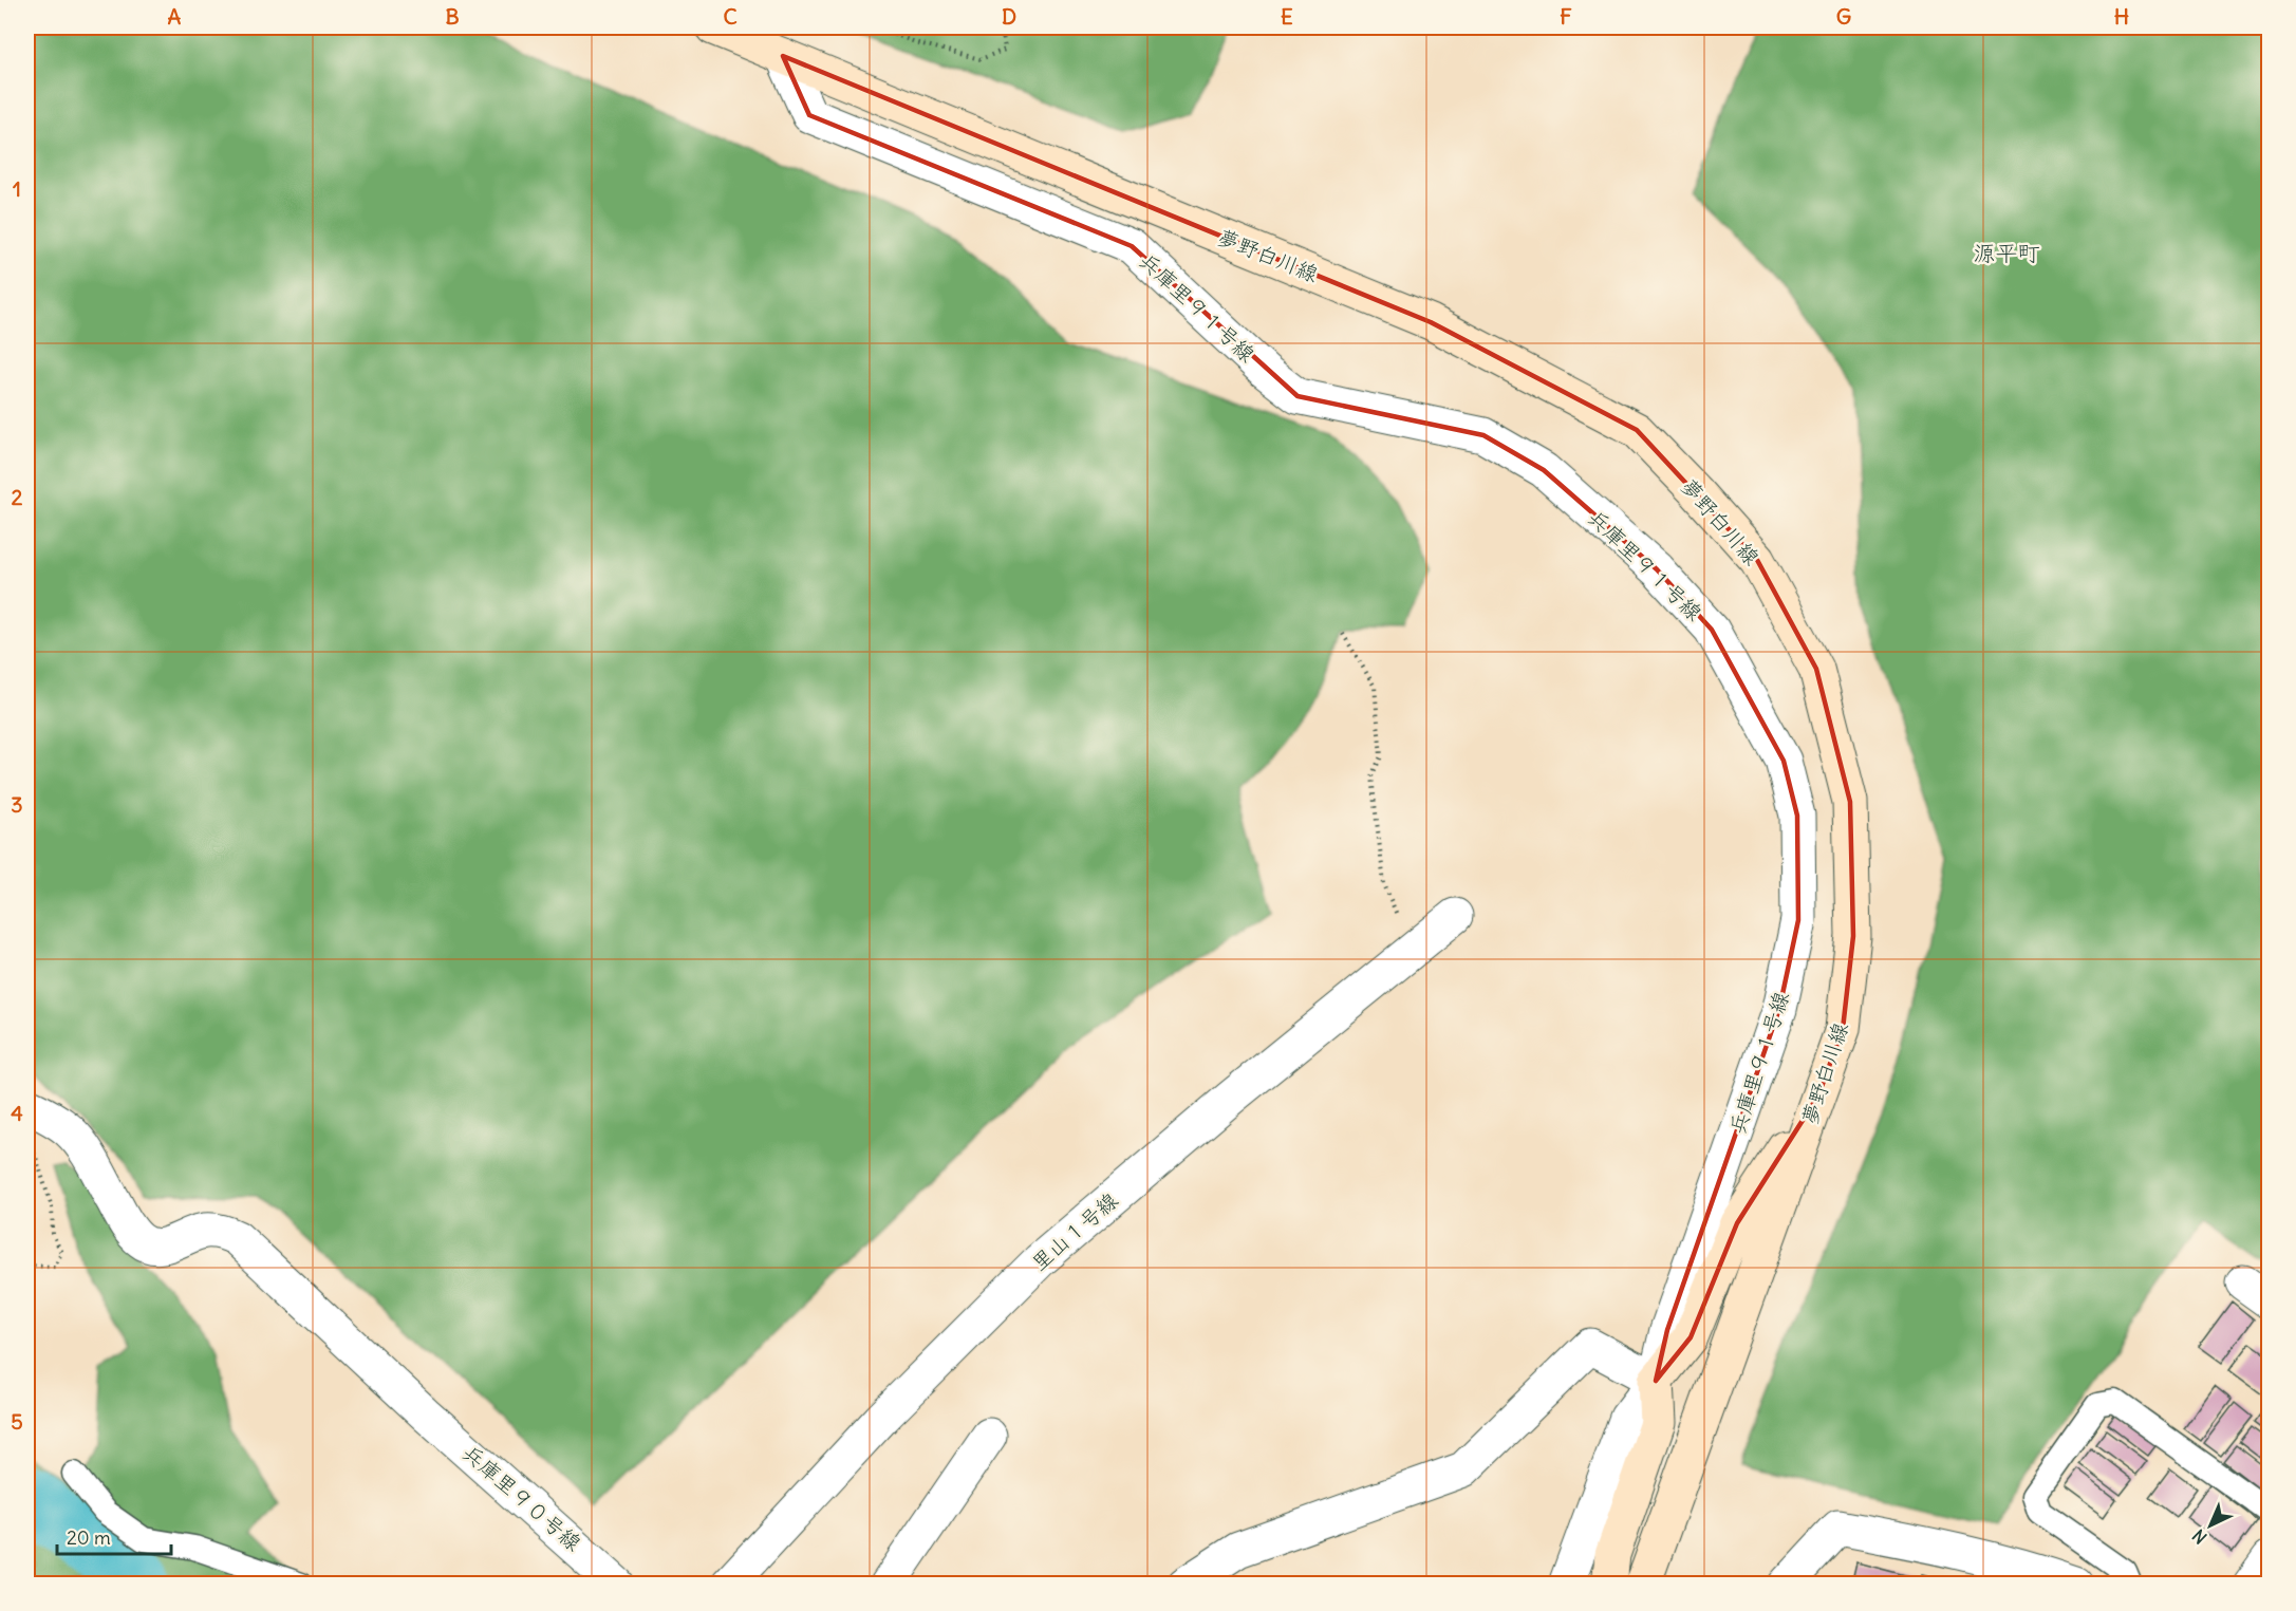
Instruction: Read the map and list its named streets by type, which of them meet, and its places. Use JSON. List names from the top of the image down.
{
  "streets": {
    "street": [
      "夢野白川線",
      "兵庫里９１号線",
      "里山１号線",
      "兵庫里９０号線"
    ]
  },
  "crossings": [
    ["夢野白川線", "兵庫里９１号線"]
  ],
  "districts": ["源平町"],
  "scale_bar": "20 m",
  "north": "bottom left",
  "grid": {
    "columns": [
      "A",
      "B",
      "C",
      "D",
      "E",
      "F",
      "G",
      "H"
    ],
    "rows": [
      "1",
      "2",
      "3",
      "4",
      "5"
    ]
  }
}
